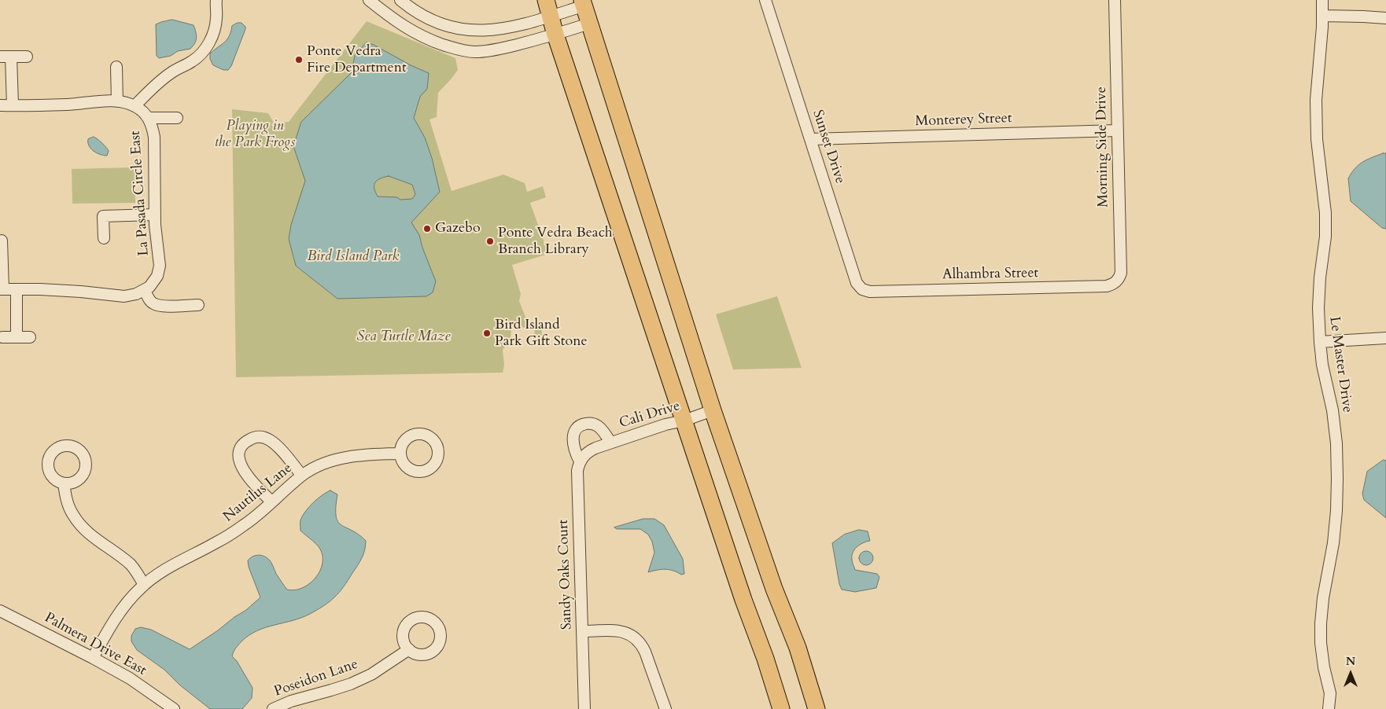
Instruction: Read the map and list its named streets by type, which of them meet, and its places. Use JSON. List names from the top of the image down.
{
  "streets": {
    "street": [
      "Monterey Street",
      "Sunset Drive",
      "Morning Side Drive",
      "La Pasada Circle East",
      "Alhambra Street",
      "Le Master Drive",
      "Cali Drive",
      "Nautilus Lane",
      "Sandy Oaks Court",
      "Palmera Drive East",
      "Poseidon Lane"
    ]
  },
  "crossings": [
    ["Monterey Street", "Sunset Drive"],
    ["Monterey Street", "Morning Side Drive"],
    ["Sunset Drive", "Alhambra Street"],
    ["Morning Side Drive", "Alhambra Street"],
    ["Cali Drive", "Sandy Oaks Court"],
    ["Nautilus Lane", "Palmera Drive East"]
  ],
  "parks": ["Playing in the Park Frogs", "Bird Island Park", "Sea Turtle Maze"],
  "places": [
    "Ponte Vedra Fire Department",
    "Gazebo",
    "Ponte Vedra Beach Branch Library",
    "Bird Island Park Gift Stone"
  ],
  "north": "top"
}
